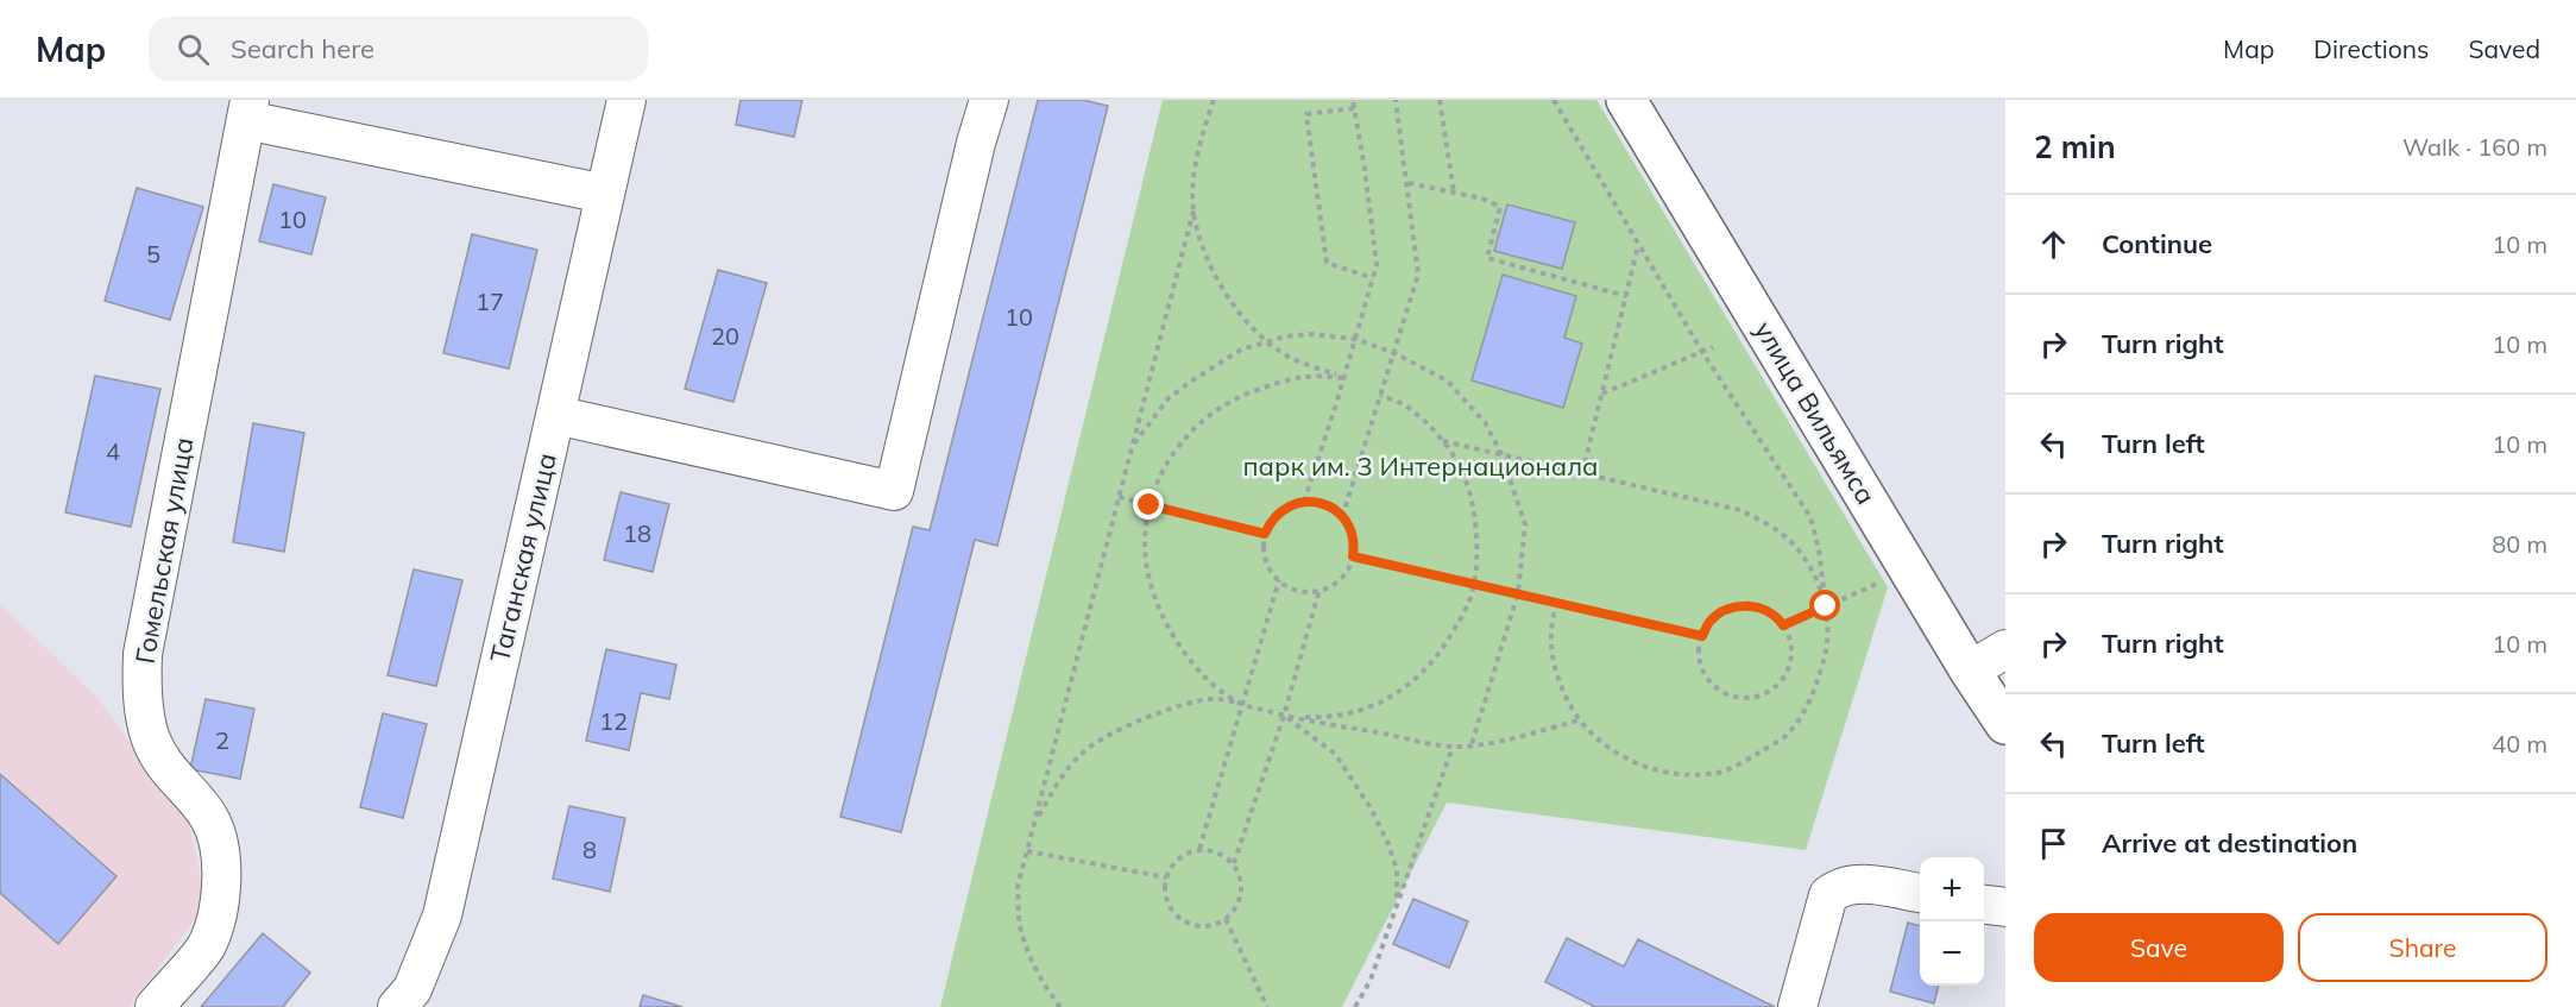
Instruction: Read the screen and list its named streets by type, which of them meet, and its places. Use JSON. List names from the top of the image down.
{
  "streets": {
    "main road": ["улица Вильямса"],
    "street": ["Гомельская улица", "Таганская улица"]
  },
  "parks": ["парк им. 3 Интернационала"],
  "house_numbers": [
    "10",
    "5",
    "17",
    "10",
    "20",
    "4",
    "18",
    "12",
    "2",
    "8"
  ],
  "page": {
    "header": "Map",
    "search": "Search here",
    "nav": ["Map", "Directions", "Saved"],
    "heading": ["2 min", "Walk · 160 m"],
    "list": [
      ["Continue", "10 m"],
      ["Turn right", "10 m"],
      ["Turn left", "10 m"],
      ["Turn right", "80 m"],
      ["Turn right", "10 m"],
      ["Turn left", "40 m"],
      "Arrive at destination"
    ],
    "map_buttons": ["+", "−"],
    "buttons": ["Save", "Share"]
  }
}
